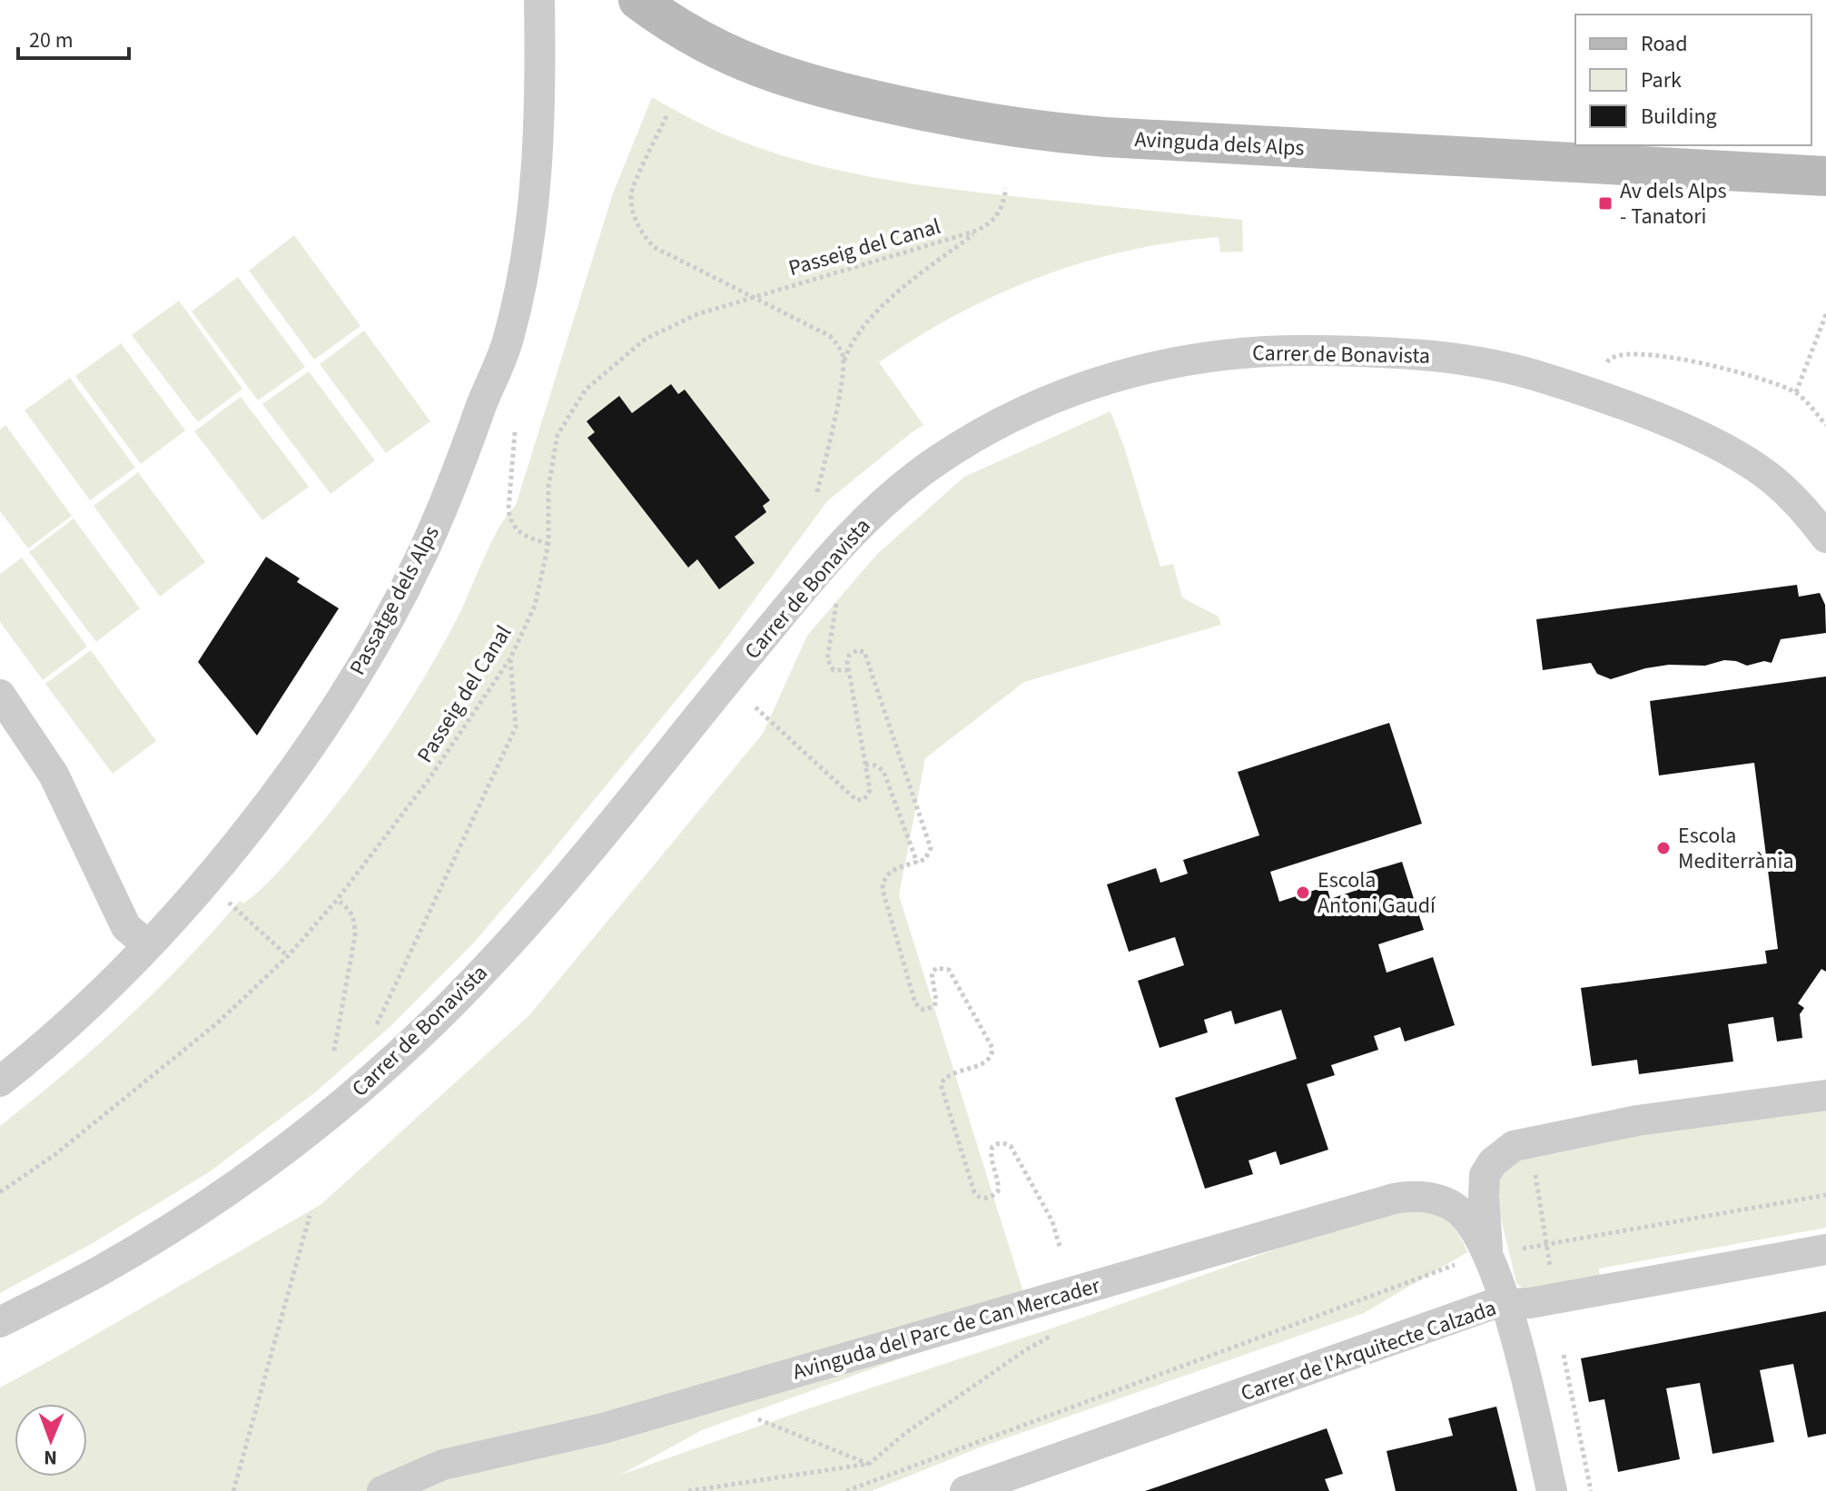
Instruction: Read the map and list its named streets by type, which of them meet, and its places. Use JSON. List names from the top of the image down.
{
  "streets": {
    "street": [
      "Avinguda dels Alps",
      "Carrer de Bonavista",
      "Passatge dels Alps",
      "Avinguda del Parc de Can Mercader",
      "Carrer de l'Arquitecte Calzada"
    ],
    "path": ["Passeig del Canal"]
  },
  "crossings": [
    ["Avinguda del Parc de Can Mercader", "Carrer de l'Arquitecte Calzada"]
  ],
  "places": {
    "transit": ["Av dels Alps - Tanatori"],
    "other": ["Escola Mediterrània", "Escola Antoni Gaudí"]
  },
  "legend": ["Road", "Park", "Building"],
  "scale_bar": "20 m",
  "north": "bottom"
}
